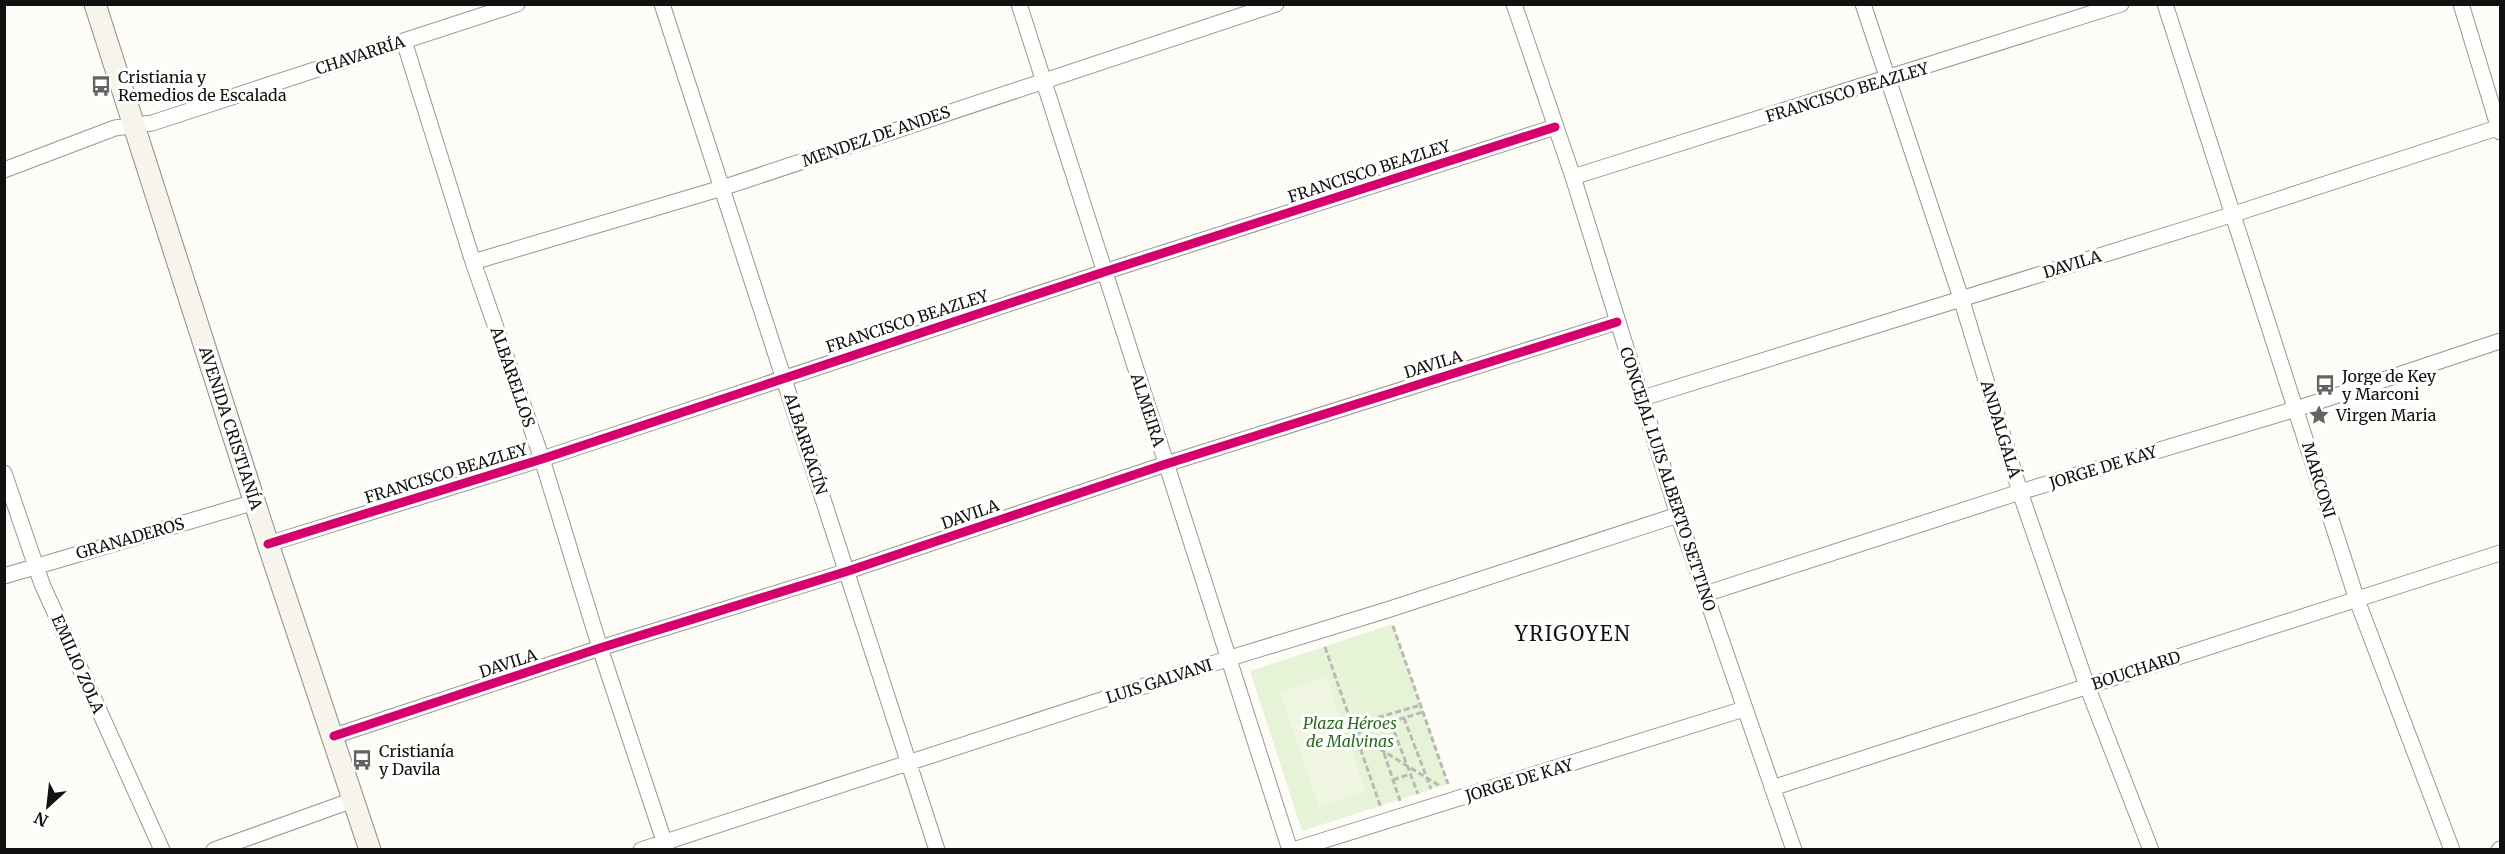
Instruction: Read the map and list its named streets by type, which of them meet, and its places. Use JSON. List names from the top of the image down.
{
  "streets": {
    "street": [
      "CHAVARRÍA",
      "FRANCISCO BEAZLEY",
      "MENDEZ DE ANDES",
      "DAVILA",
      "ALBARELLOS",
      "ALMEIRA",
      "AVENIDA CRISTIANÍA",
      "ANDALGALÁ",
      "ALBARRACÍN",
      "JORGE DE KAY",
      "CONCEJAL LUIS ALBERTO SETTINO",
      "MARCONI",
      "GRANADEROS",
      "EMILIO ZOLA",
      "BOUCHARD",
      "LUIS GALVANI"
    ]
  },
  "crossings": [
    ["CHAVARRÍA", "ALBARELLOS"],
    ["CHAVARRÍA", "AVENIDA CRISTIANÍA"],
    ["FRANCISCO BEAZLEY", "ALBARELLOS"],
    ["FRANCISCO BEAZLEY", "ALMEIRA"],
    ["FRANCISCO BEAZLEY", "AVENIDA CRISTIANÍA"],
    ["FRANCISCO BEAZLEY", "ANDALGALÁ"],
    ["FRANCISCO BEAZLEY", "ALBARRACÍN"],
    ["FRANCISCO BEAZLEY", "CONCEJAL LUIS ALBERTO SETTINO"],
    ["MENDEZ DE ANDES", "ALBARELLOS"],
    ["MENDEZ DE ANDES", "ALMEIRA"],
    ["MENDEZ DE ANDES", "ALBARRACÍN"],
    ["DAVILA", "ALBARELLOS"],
    ["DAVILA", "ALMEIRA"],
    ["DAVILA", "AVENIDA CRISTIANÍA"],
    ["DAVILA", "ANDALGALÁ"],
    ["DAVILA", "ALBARRACÍN"],
    ["DAVILA", "CONCEJAL LUIS ALBERTO SETTINO"],
    ["DAVILA", "MARCONI"],
    ["ALBARELLOS", "LUIS GALVANI"],
    ["ALMEIRA", "JORGE DE KAY"],
    ["ALMEIRA", "LUIS GALVANI"],
    ["AVENIDA CRISTIANÍA", "GRANADEROS"],
    ["ANDALGALÁ", "JORGE DE KAY"],
    ["ANDALGALÁ", "BOUCHARD"],
    ["ALBARRACÍN", "LUIS GALVANI"],
    ["JORGE DE KAY", "CONCEJAL LUIS ALBERTO SETTINO"],
    ["JORGE DE KAY", "MARCONI"],
    ["CONCEJAL LUIS ALBERTO SETTINO", "BOUCHARD"],
    ["CONCEJAL LUIS ALBERTO SETTINO", "LUIS GALVANI"],
    ["MARCONI", "BOUCHARD"],
    ["GRANADEROS", "EMILIO ZOLA"]
  ],
  "districts": ["YRIGOYEN"],
  "parks": ["Plaza Héroes de Malvinas"],
  "places": {
    "bus stop": ["Cristiania y Remedios de Escalada", "Jorge de Key y Marconi", "Cristianía y Davila"],
    "place": ["Virgen Maria"]
  },
  "north": "bottom left"
}
